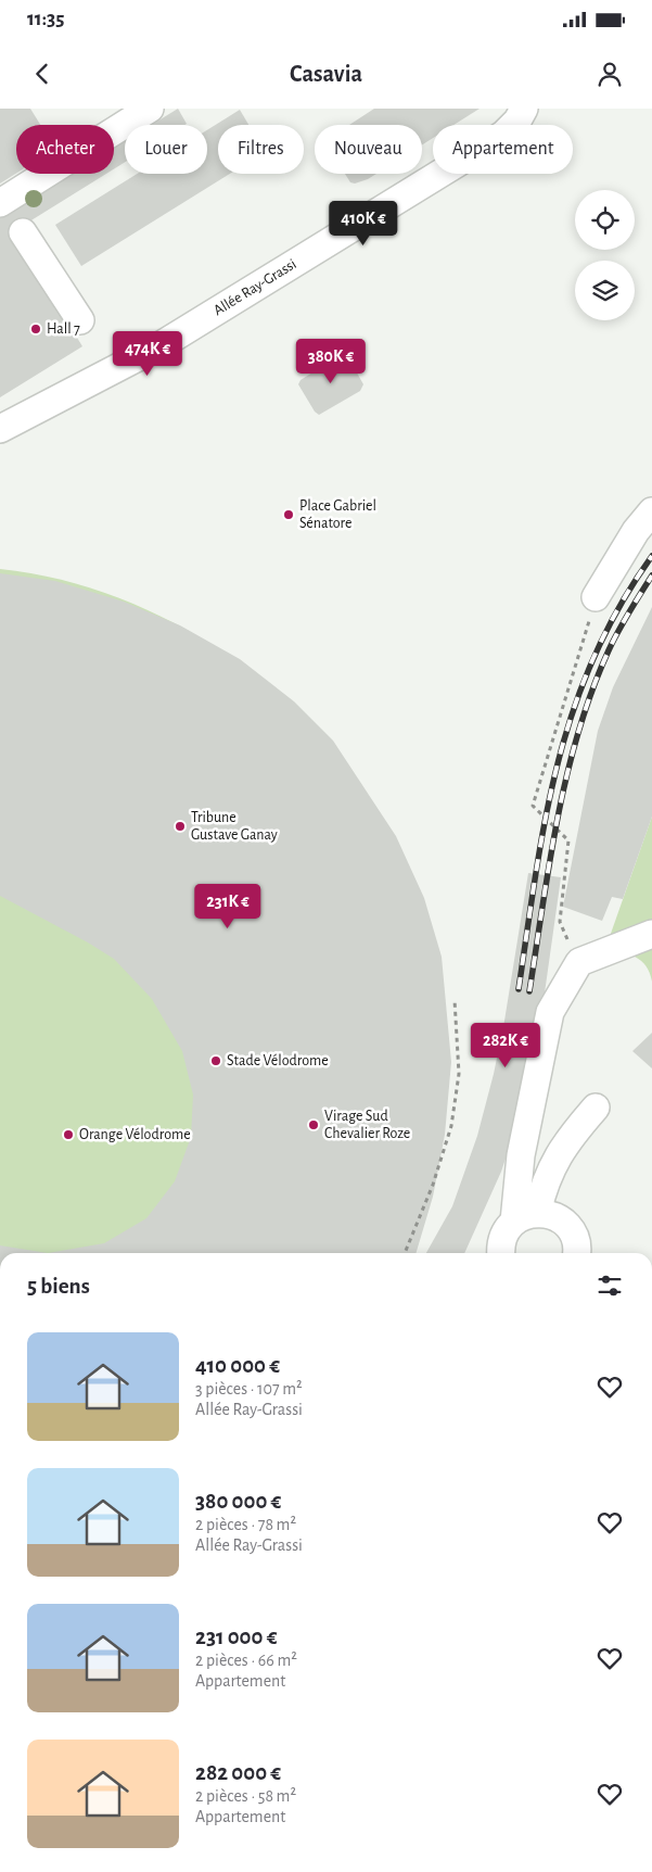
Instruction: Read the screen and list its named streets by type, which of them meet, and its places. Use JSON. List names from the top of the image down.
{
  "streets": {
    "street": ["Allée Ray-Grassi"]
  },
  "places": [
    "Hall 7",
    "Place Gabriel Sénatore",
    "Tribune Gustave Ganay",
    "Stade Vélodrome",
    "Virage Sud Chevalier Roze",
    "Orange Vélodrome"
  ],
  "page": {
    "status": "11:35",
    "header": "Casavia",
    "chip": [
      "Acheter",
      "Louer",
      "Filtres",
      "Nouveau",
      "Appartement"
    ],
    "price": [
      "410K €",
      "474K €",
      "380K €",
      "231K €",
      "282K €"
    ],
    "heading": "5 biens",
    "list": [
      {
        "name": "410 000 €",
        "note": "3 pièces · 107 m² · Allée Ray-Grassi"
      },
      {
        "name": "380 000 €",
        "note": "2 pièces · 78 m² · Allée Ray-Grassi"
      },
      {
        "name": "231 000 €",
        "note": "2 pièces · 66 m² · Appartement"
      },
      {
        "name": "282 000 €",
        "note": "2 pièces · 58 m² · Appartement"
      }
    ]
  }
}
